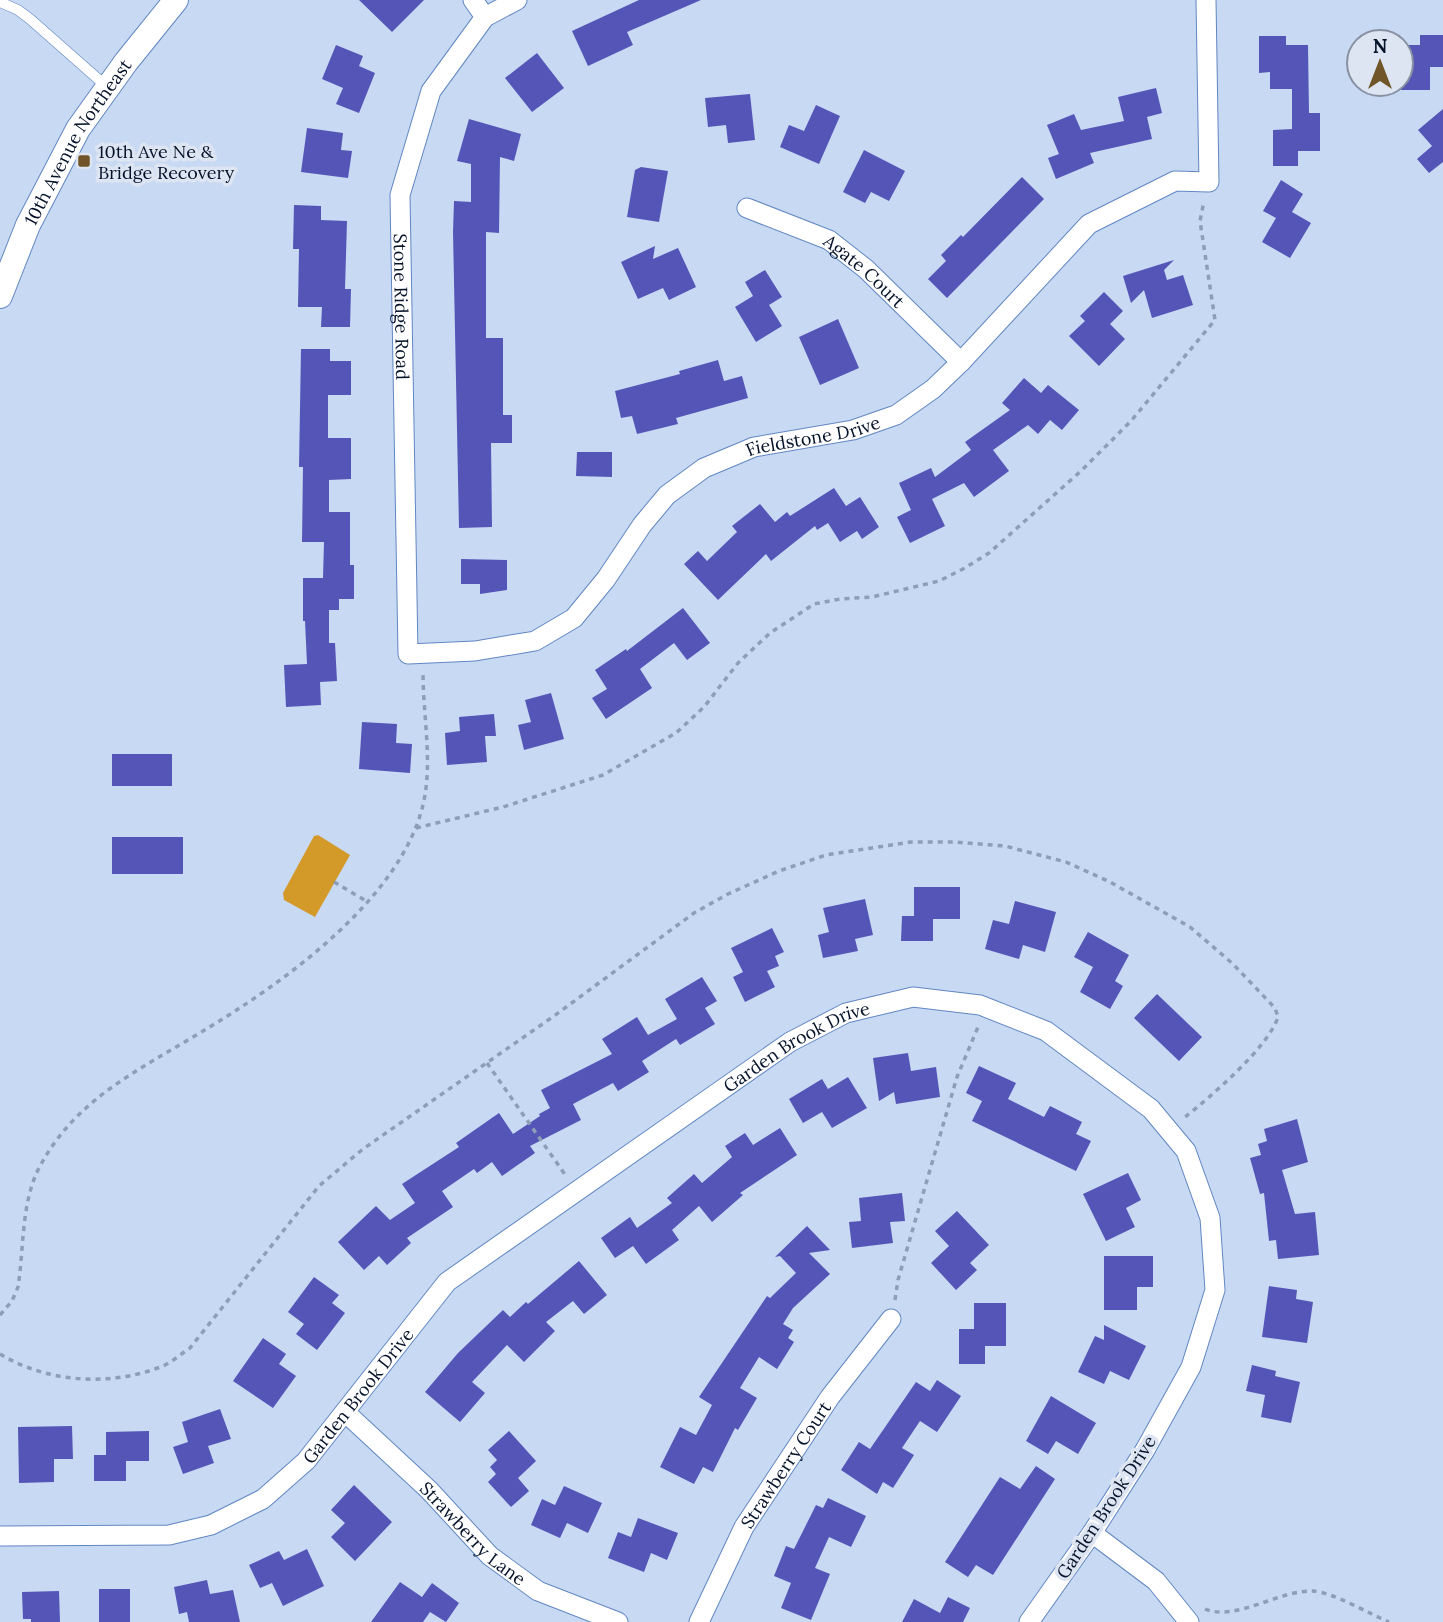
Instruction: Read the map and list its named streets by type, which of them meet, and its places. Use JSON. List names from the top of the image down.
{
  "streets": {
    "street": [
      "10th Avenue Northeast",
      "Agate Court",
      "Stone Ridge Road",
      "Fieldstone Drive",
      "Garden Brook Drive",
      "Strawberry Court",
      "Strawberry Lane"
    ]
  },
  "crossings": [
    ["Agate Court", "Fieldstone Drive"],
    ["Stone Ridge Road", "Fieldstone Drive"],
    ["Garden Brook Drive", "Strawberry Lane"]
  ],
  "places": {
    "transit": ["10th Ave Ne & Bridge Recovery"]
  },
  "north": "top"
}
